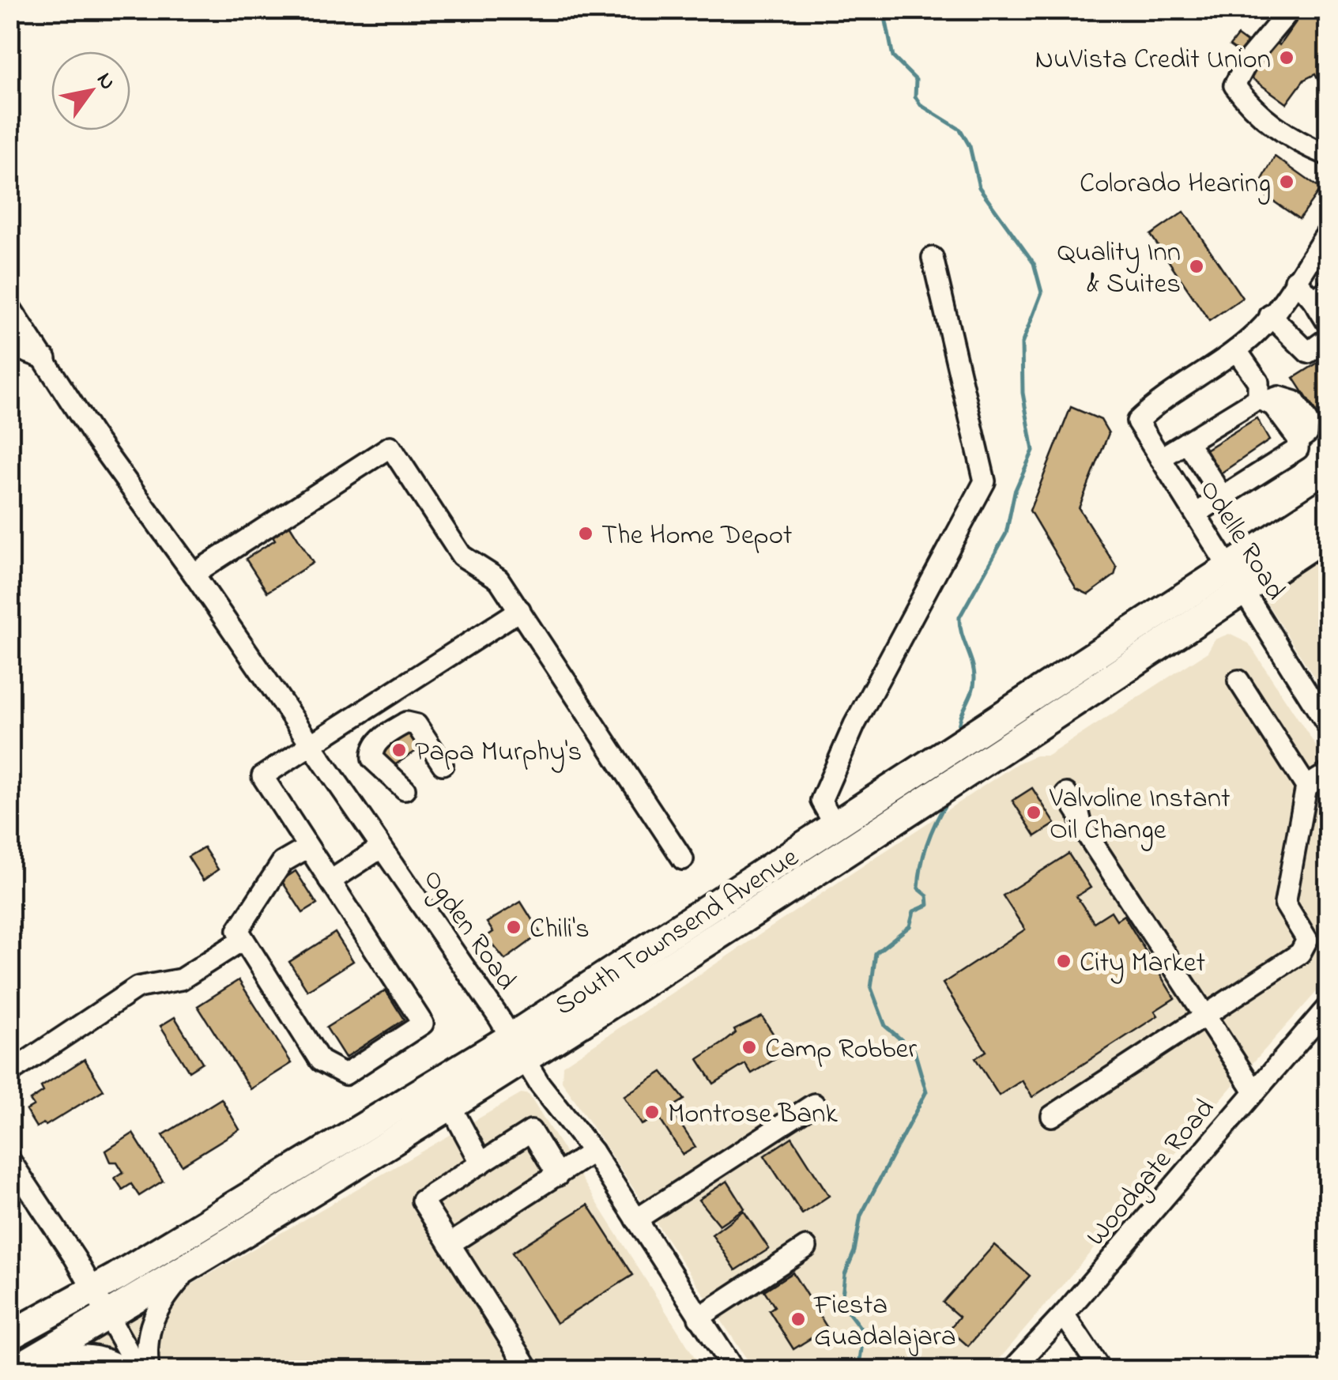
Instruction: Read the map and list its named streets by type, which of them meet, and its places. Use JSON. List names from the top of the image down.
{
  "streets": {
    "highway": ["South Townsend Avenue"],
    "street": ["Odelle Road", "Ogden Road", "Woodgate Road"]
  },
  "crossings": [
    ["Odelle Road", "South Townsend Avenue"],
    ["Ogden Road", "South Townsend Avenue"]
  ],
  "places": [
    "NuVista Credit Union",
    "Colorado Hearing",
    "Quality Inn & Suites",
    "The Home Depot",
    "Papa Murphy's",
    "Valvoline Instant Oil Change",
    "Chili's",
    "City Market",
    "Camp Robber",
    "Montrose Bank",
    "Fiesta Guadalajara"
  ],
  "north": "top right"
}
